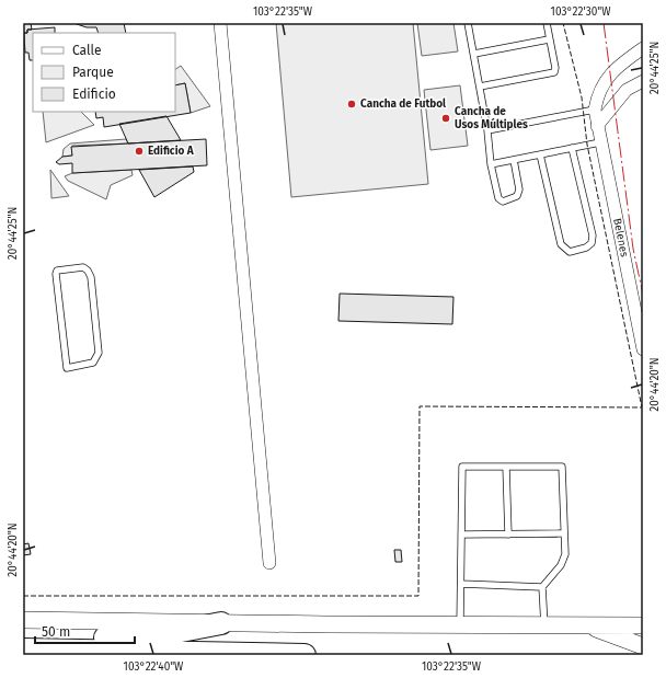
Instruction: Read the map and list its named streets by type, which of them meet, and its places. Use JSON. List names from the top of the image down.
{
  "streets": {
    "street": ["Belenes"]
  },
  "places": ["Cancha de Futbol", "Cancha de Usos Múltiples", "Edificio A"],
  "legend": ["Calle", "Parque", "Edificio"],
  "scale_bar": "50 m",
  "coordinates": [
    "103°22'35\"W",
    "103°22'30\"W",
    "20°44'25\"N",
    "20°44'20\"N",
    "103°22'40\"W"
  ]
}
